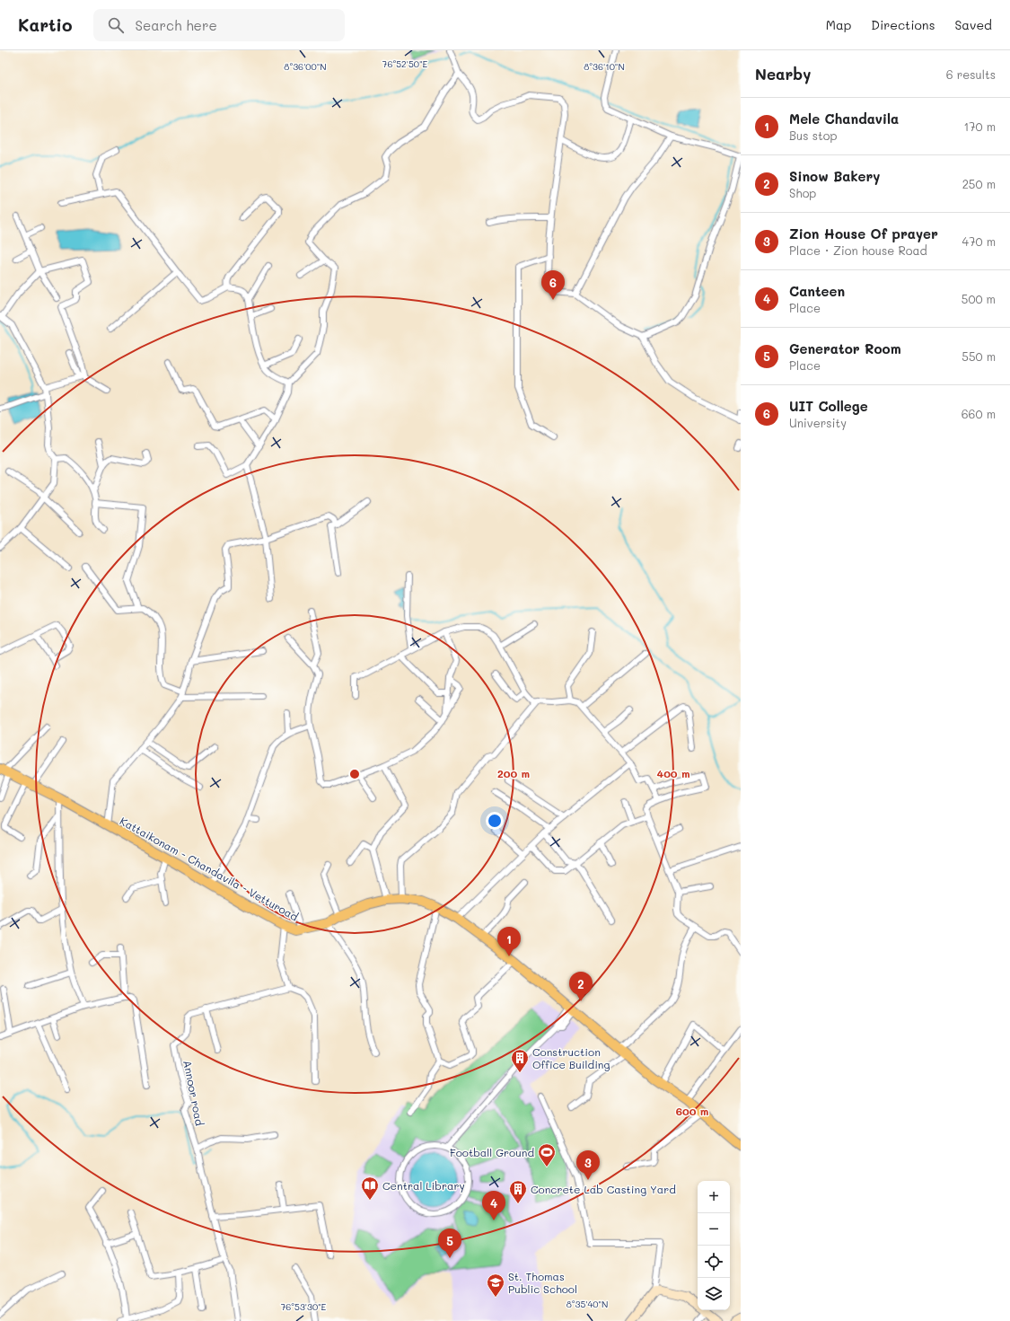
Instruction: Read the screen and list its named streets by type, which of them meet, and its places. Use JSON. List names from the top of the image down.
{
  "streets": {
    "main road": ["Kattaikonam - Chandavila - Vetturoad"],
    "street": ["Annoor road"]
  },
  "places": {
    "building": ["Construction Office Building", "Concrete Lab Casting Yard"],
    "sports": ["Football Ground"],
    "library": ["Central Library"],
    "school or university": ["St. Thomas Public School"]
  },
  "page": {
    "header": "Kartio",
    "search": "Search here",
    "nav": ["Map", "Directions", "Saved"],
    "heading": ["Nearby", "6 results"],
    "list": [
      {
        "mark": "1",
        "name": "Mele Chandavila",
        "note": "Bus stop",
        "value": "170 m"
      },
      {
        "mark": "2",
        "name": "Sinow Bakery",
        "note": "Shop",
        "value": "250 m"
      },
      {
        "mark": "3",
        "name": "Zion House Of prayer",
        "note": "Place · Zion house Road",
        "value": "470 m"
      },
      {
        "mark": "4",
        "name": "Canteen",
        "note": "Place",
        "value": "500 m"
      },
      {
        "mark": "5",
        "name": "Generator Room",
        "note": "Place",
        "value": "550 m"
      },
      {
        "mark": "6",
        "name": "UIT College",
        "note": "University",
        "value": "660 m"
      }
    ],
    "pins": [
      "6",
      "1",
      "2",
      "3",
      "4",
      "5"
    ],
    "map_buttons": ["+", "−"]
  },
  "coordinates": [
    "76°52'50\"E",
    "8°36'00\"N",
    "8°36'10\"N",
    "8°35'40\"N",
    "76°53'30\"E"
  ],
  "rings": ["200 m", "400 m", "600 m"]
}
